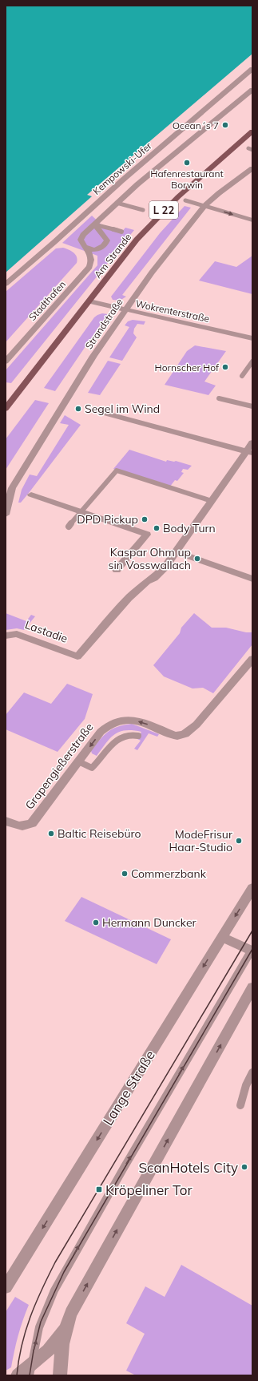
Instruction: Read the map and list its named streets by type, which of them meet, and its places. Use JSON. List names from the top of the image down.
{
  "streets": {
    "main road": ["L 22", "Am Strande"],
    "street": [
      "Kempowski-Ufer",
      "Stadthafen",
      "Wokrenterstraße",
      "Strandstraße",
      "Lastadie",
      "Grapengießerstraße",
      "Lange Straße"
    ]
  },
  "crossings": [
    ["Kempowski-Ufer", "Stadthafen"],
    ["Am Strande", "Wokrenterstraße"],
    ["Wokrenterstraße", "Strandstraße"]
  ],
  "one_way": ["Grapengießerstraße"],
  "places": {
    "other": [
      "Ocean´s 7",
      "Hafenrestaurant Borwin",
      "Hornscher Hof",
      "Segel im Wind",
      "DPD Pickup",
      "Body Turn",
      "Kaspar Ohm up sin Vosswallach",
      "Baltic Reisebüro",
      "ModeFrisur Haar-Studio",
      "Commerzbank",
      "Hermann Duncker",
      "ScanHotels City"
    ],
    "transit": ["Kröpeliner Tor"]
  }
}
